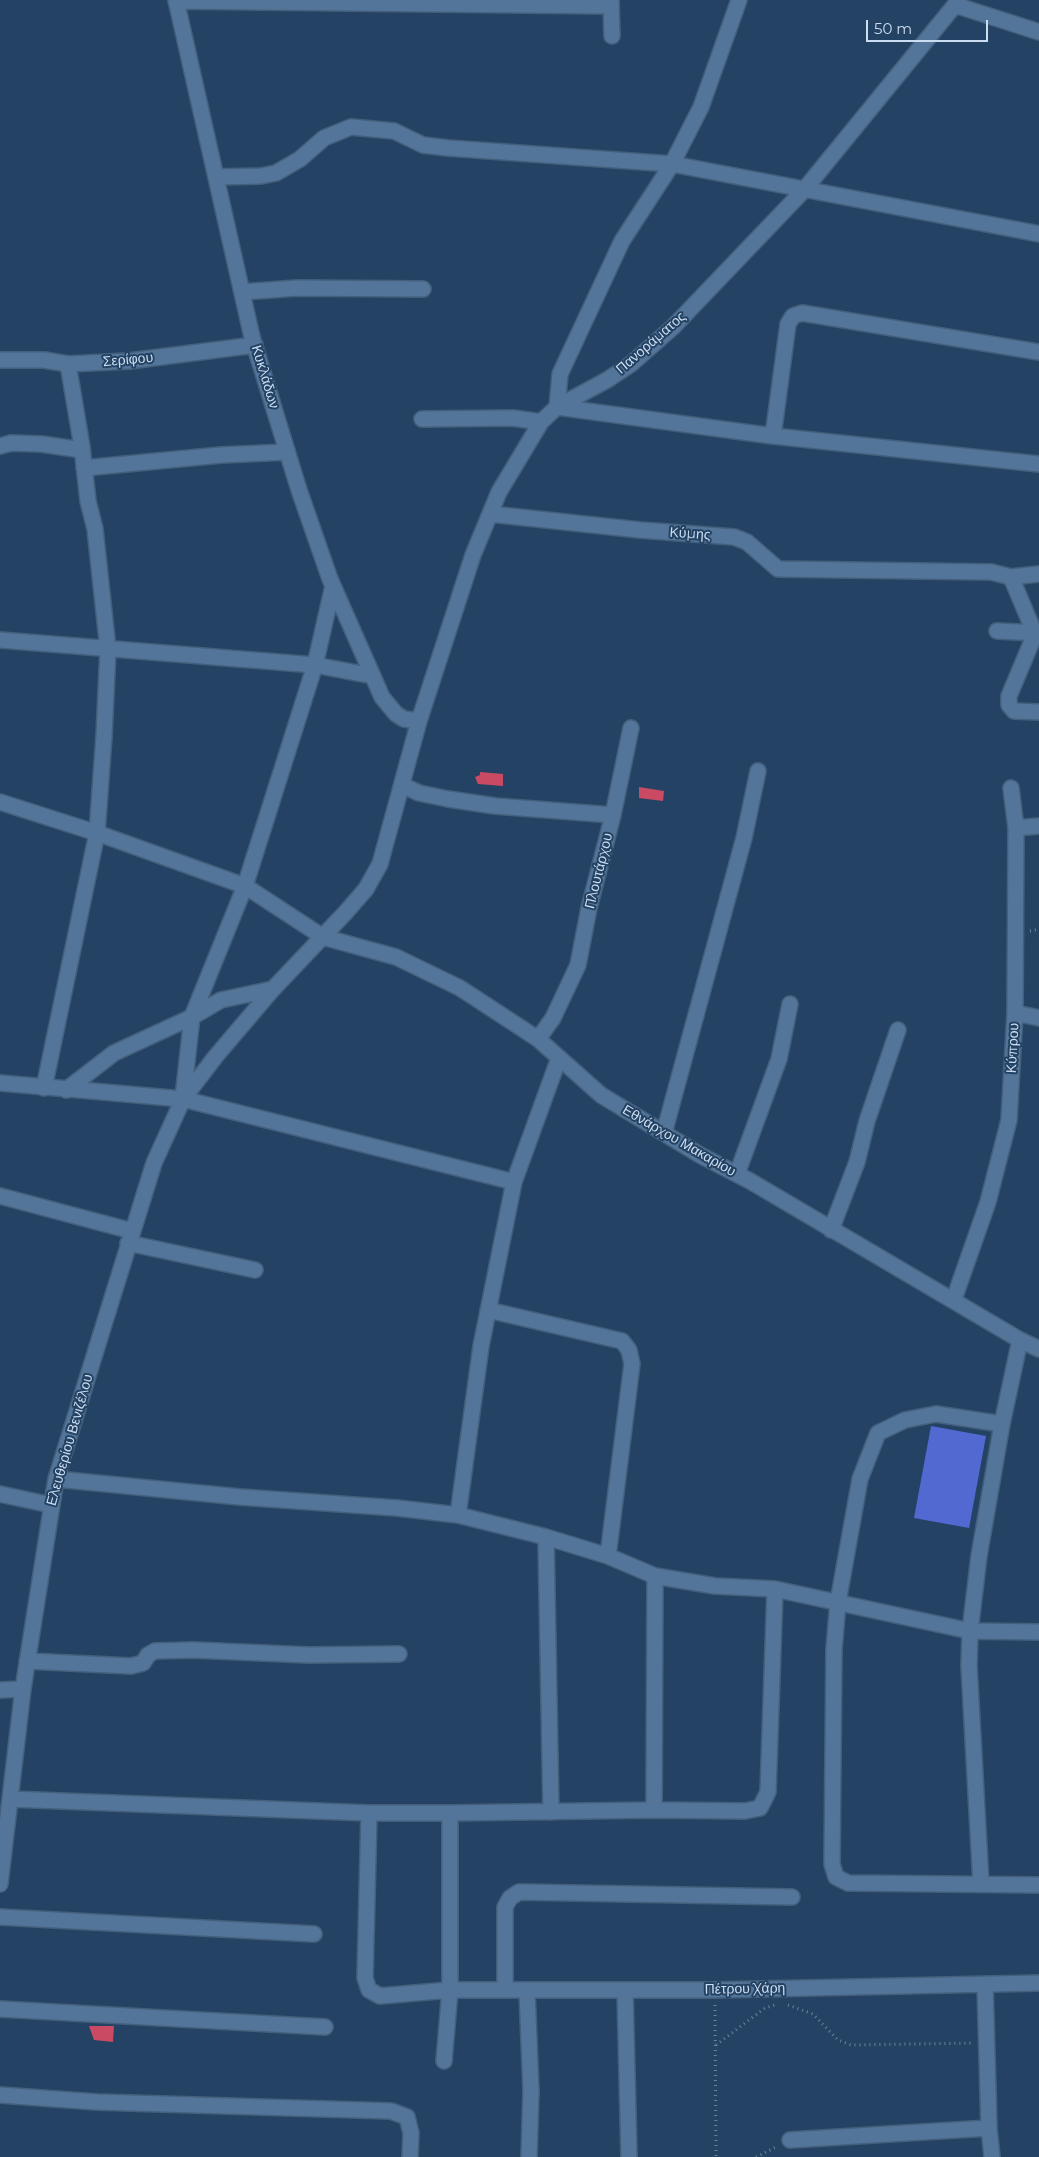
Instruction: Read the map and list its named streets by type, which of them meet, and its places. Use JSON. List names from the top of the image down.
{
  "streets": {
    "street": [
      "Πανοράματος",
      "Σερίφου",
      "Κυκλάδων",
      "Κύμης",
      "Πλουτάρχου",
      "Κύπρου",
      "Εθνάρχου Μακαρίου",
      "Ελευθερίου Βενιζέλου",
      "Πέτρου Χάρη"
    ]
  },
  "crossings": [
    ["Πανοράματος", "Κυκλάδων"],
    ["Πανοράματος", "Κύμης"],
    ["Πανοράματος", "Πλουτάρχου"],
    ["Πανοράματος", "Εθνάρχου Μακαρίου"],
    ["Πανοράματος", "Ελευθερίου Βενιζέλου"],
    ["Σερίφου", "Κυκλάδων"],
    ["Πλουτάρχου", "Εθνάρχου Μακαρίου"],
    ["Κύπρου", "Εθνάρχου Μακαρίου"]
  ],
  "scale_bar": "50 m"
}
